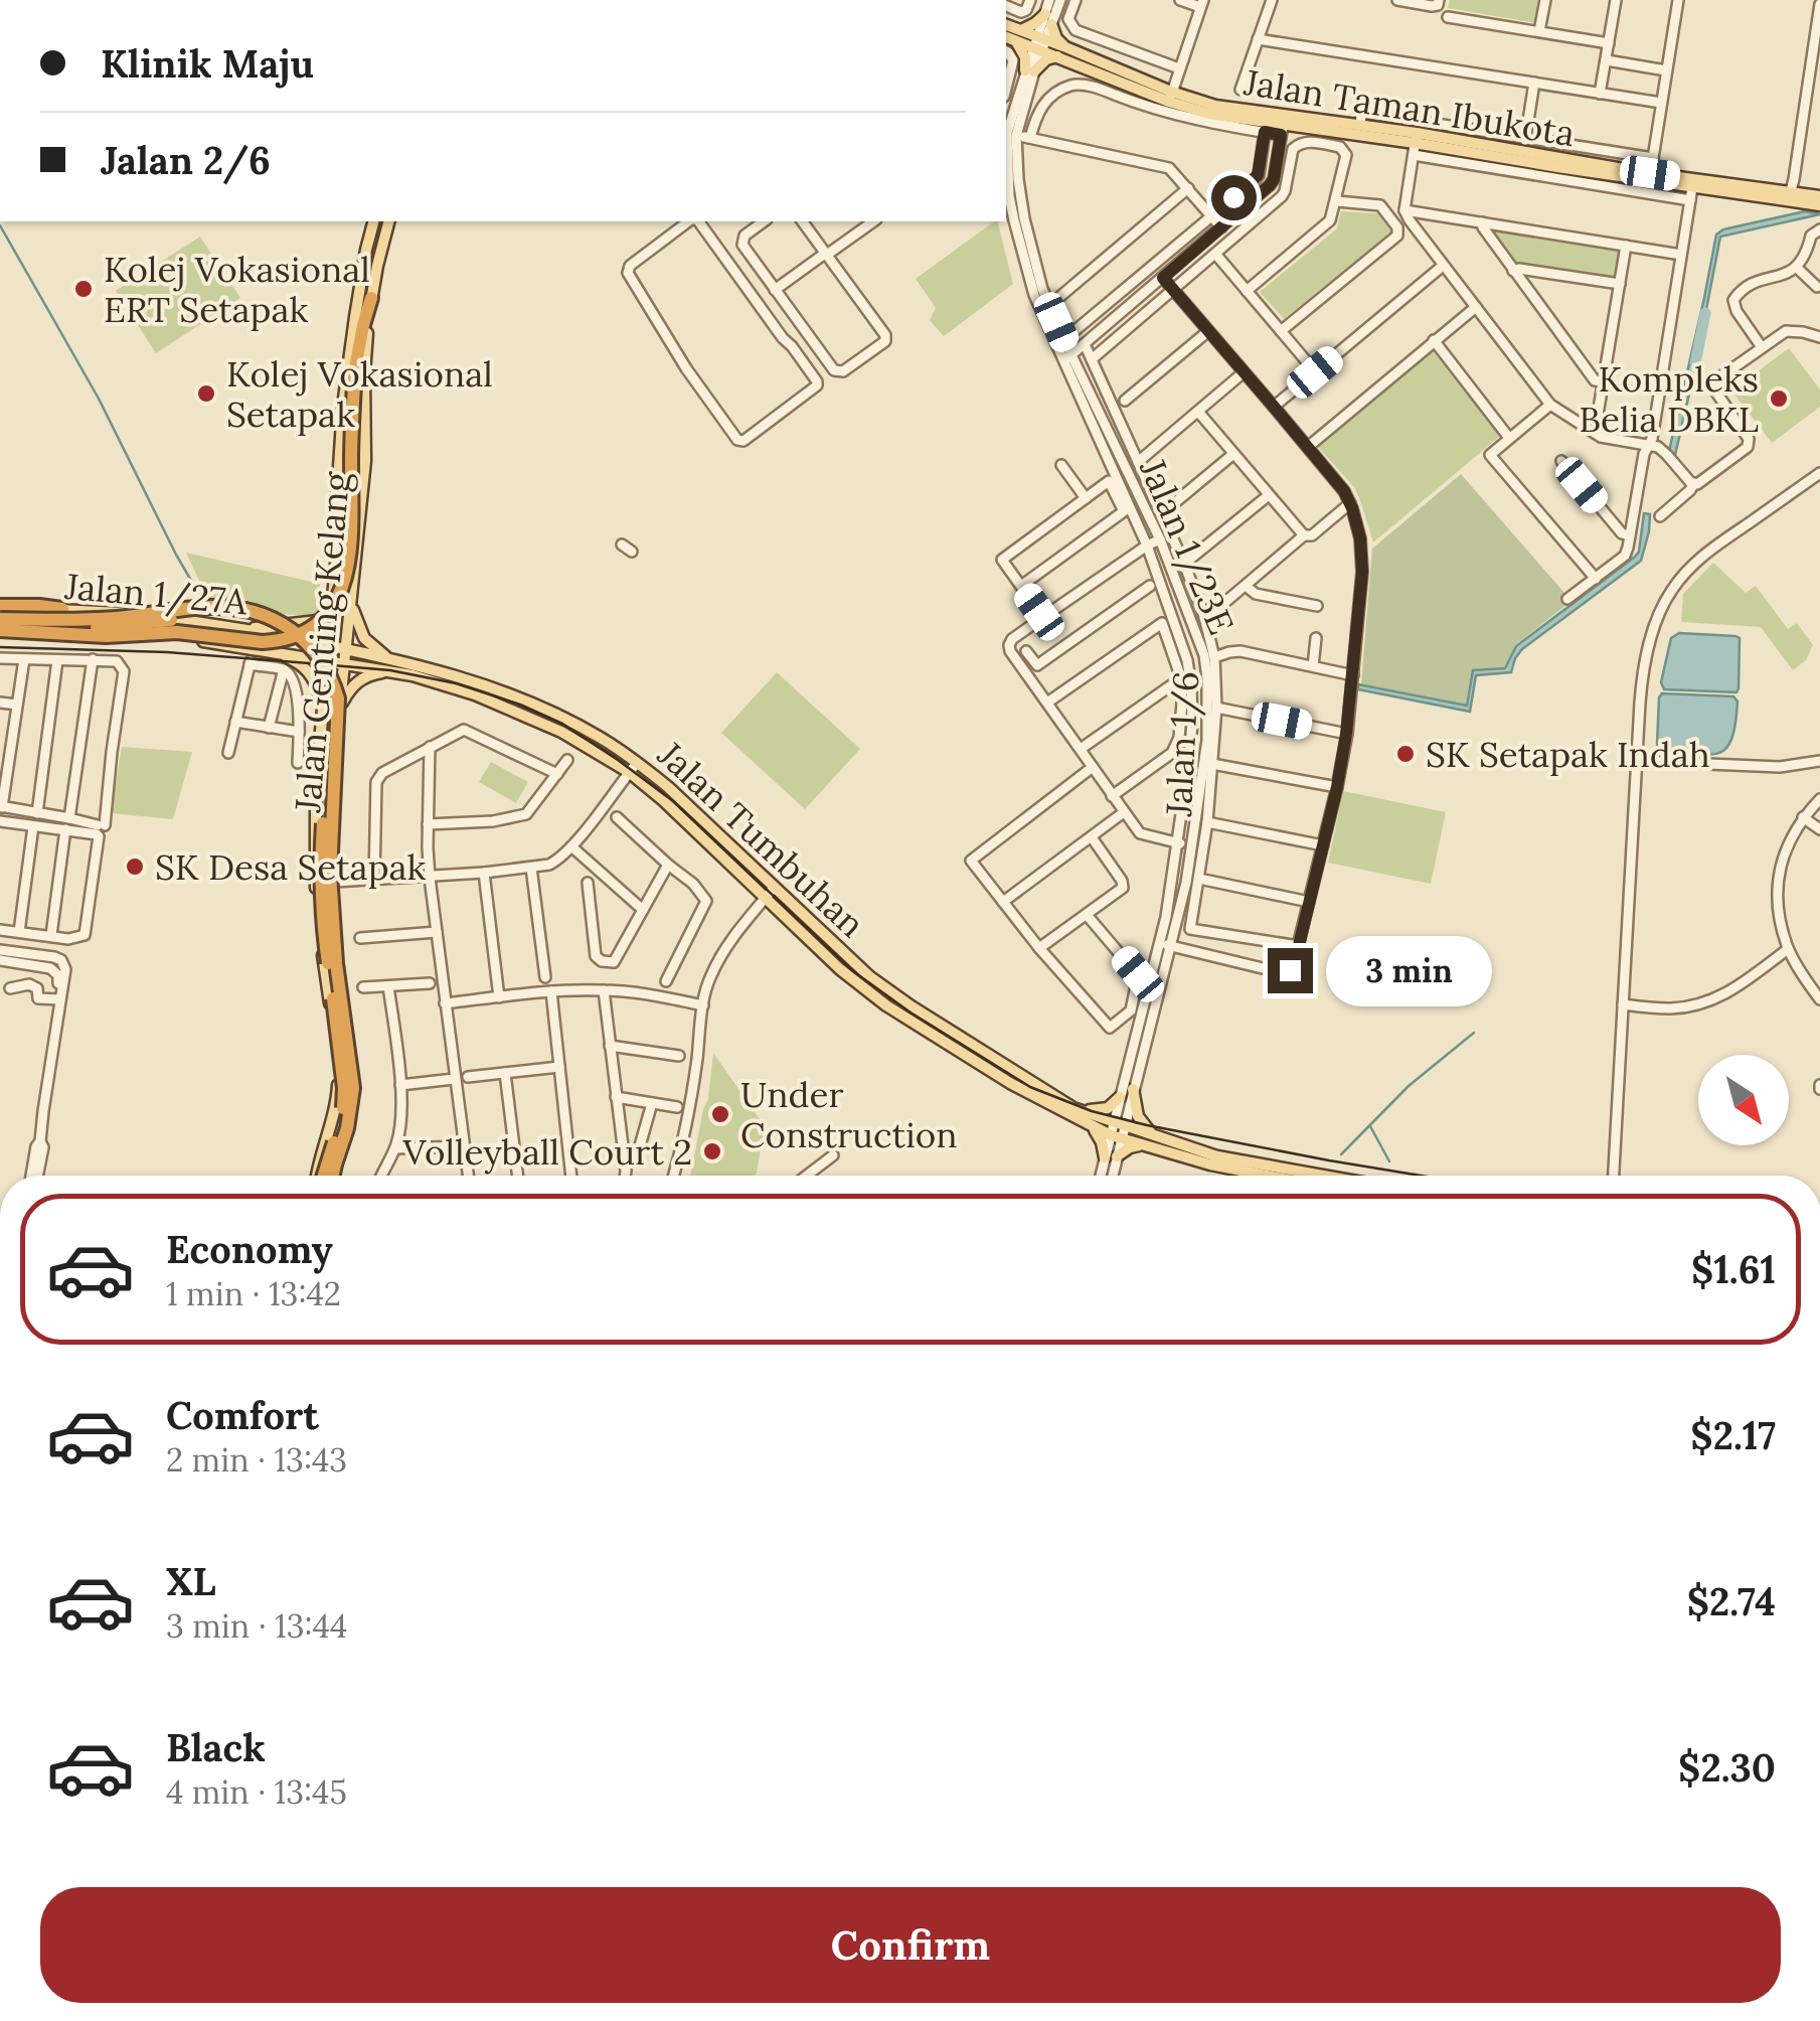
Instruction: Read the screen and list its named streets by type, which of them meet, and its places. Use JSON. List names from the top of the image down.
{
  "streets": {
    "main road": [
      "Jalan Taman Ibukota",
      "Jalan 1/27A",
      "Jalan Genting Kelang",
      "Jalan Tumbuhan"
    ],
    "street": ["Jalan 1/23E", "Jalan 1/6"]
  },
  "crossings": [
    ["Jalan Taman Ibukota", "Jalan 1/23E"],
    ["Jalan 1/23E", "Jalan Tumbuhan"],
    ["Jalan 1/27A", "Jalan Genting Kelang"],
    ["Jalan 1/27A", "Jalan Tumbuhan"],
    ["Jalan Genting Kelang", "Jalan Tumbuhan"]
  ],
  "places": [
    "Kolej Vokasional ERT Setapak",
    "Kolej Vokasional Setapak",
    "Kompleks Belia DBKL",
    "SK Setapak Indah",
    "SK Desa Setapak",
    "Under Construction",
    "Volleyball Court 2"
  ],
  "north": "bottom right",
  "page": {
    "banner": ["Klinik Maju", "Jalan 2/6"],
    "bubble": "3 min",
    "list": [
      {
        "name": "Economy",
        "note": "1 min · 13:42",
        "value": "$1.61"
      },
      {
        "name": "Comfort",
        "note": "2 min · 13:43",
        "value": "$2.17"
      },
      {
        "name": "XL",
        "note": "3 min · 13:44",
        "value": "$2.74"
      },
      {
        "name": "Black",
        "note": "4 min · 13:45",
        "value": "$2.30"
      }
    ],
    "buttons": "Confirm"
  }
}
